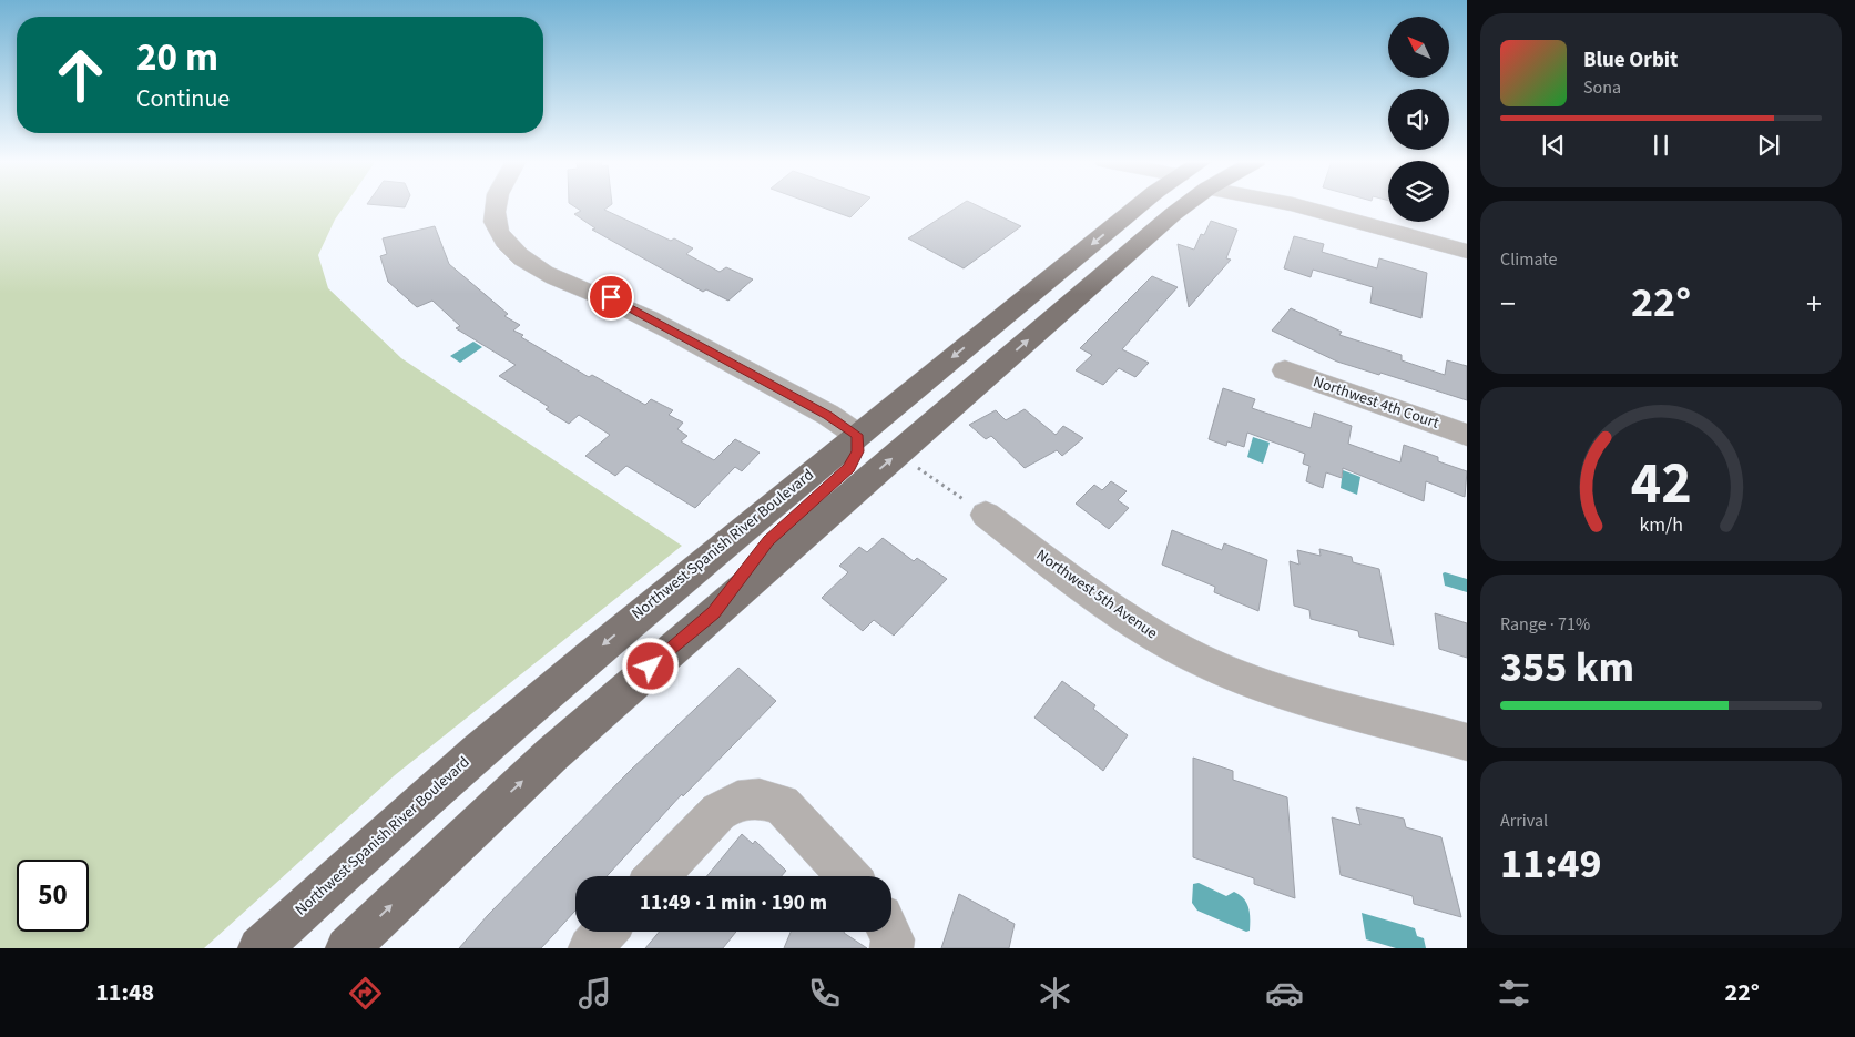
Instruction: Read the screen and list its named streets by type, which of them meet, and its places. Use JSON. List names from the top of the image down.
{
  "streets": {
    "main road": ["Northwest Spanish River Boulevard"],
    "street": ["Northwest 4th Court", "Northwest 5th Avenue"]
  },
  "north": "top left",
  "page": {
    "turn": ["20 m", "Continue"],
    "song": ["Blue Orbit", "Sona"],
    "tile": [
      "Climate",
      ["Range · 71%", "355 km"],
      ["Arrival", "11:49"]
    ],
    "heat": ["−", "22°", "+"],
    "limit": "50",
    "trip": "11:49 · 1 min · 190 m",
    "tabs": ["11:48", "22°"],
    "gauge": ["42", "km/h"]
  }
}
